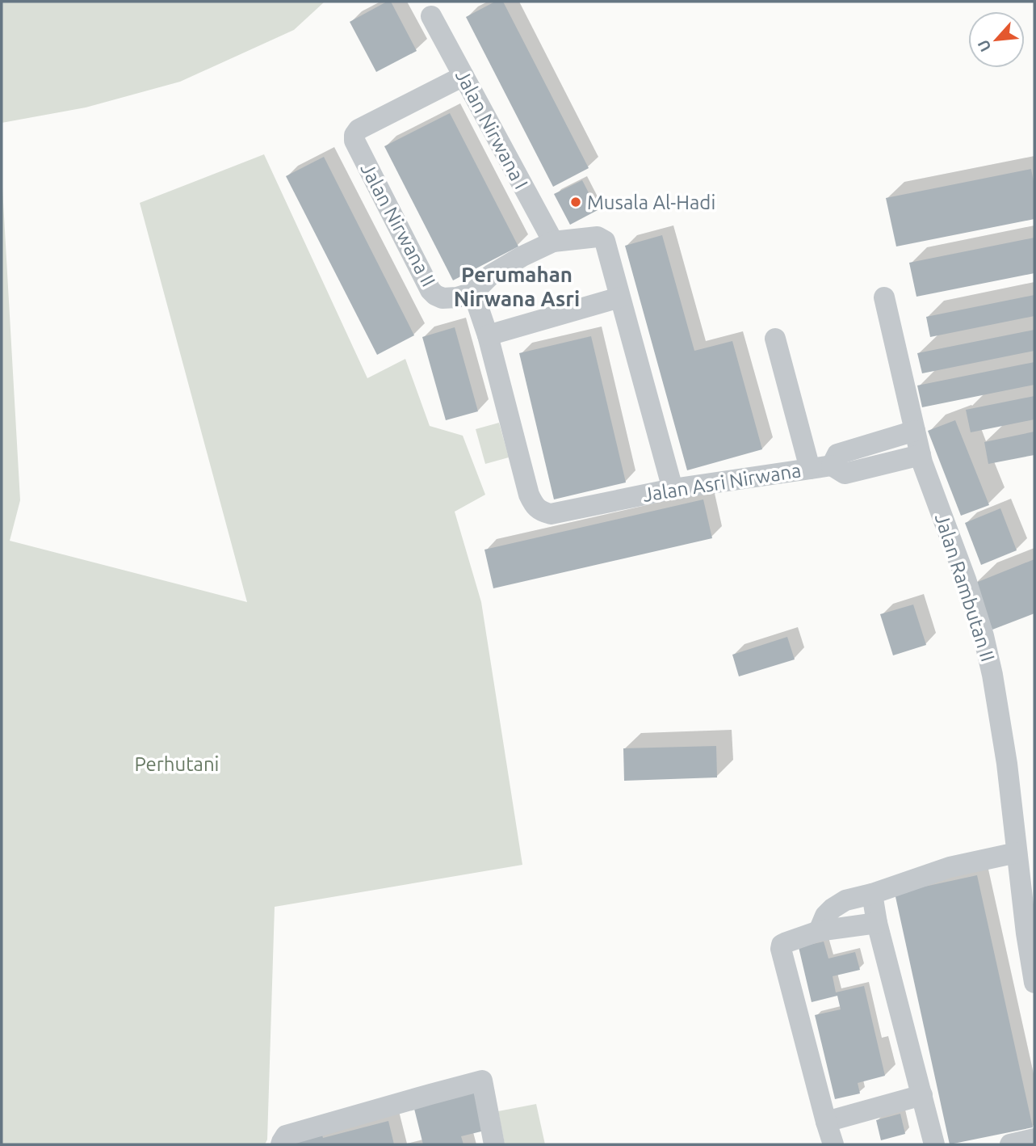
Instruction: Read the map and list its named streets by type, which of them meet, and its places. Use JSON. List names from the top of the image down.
{
  "streets": {
    "street": [
      "Jalan Nirwana I",
      "Jalan Nirwana II",
      "Jalan Asri Nirwana",
      "Jalan Rambutan II"
    ]
  },
  "crossings": [
    ["Jalan Nirwana I", "Jalan Nirwana II"],
    ["Jalan Asri Nirwana", "Jalan Rambutan II"]
  ],
  "districts": ["Perumahan Nirwana Asri"],
  "parks": ["Perhutani"],
  "places": ["Musala Al-Hadi"],
  "north": "bottom left"
}
